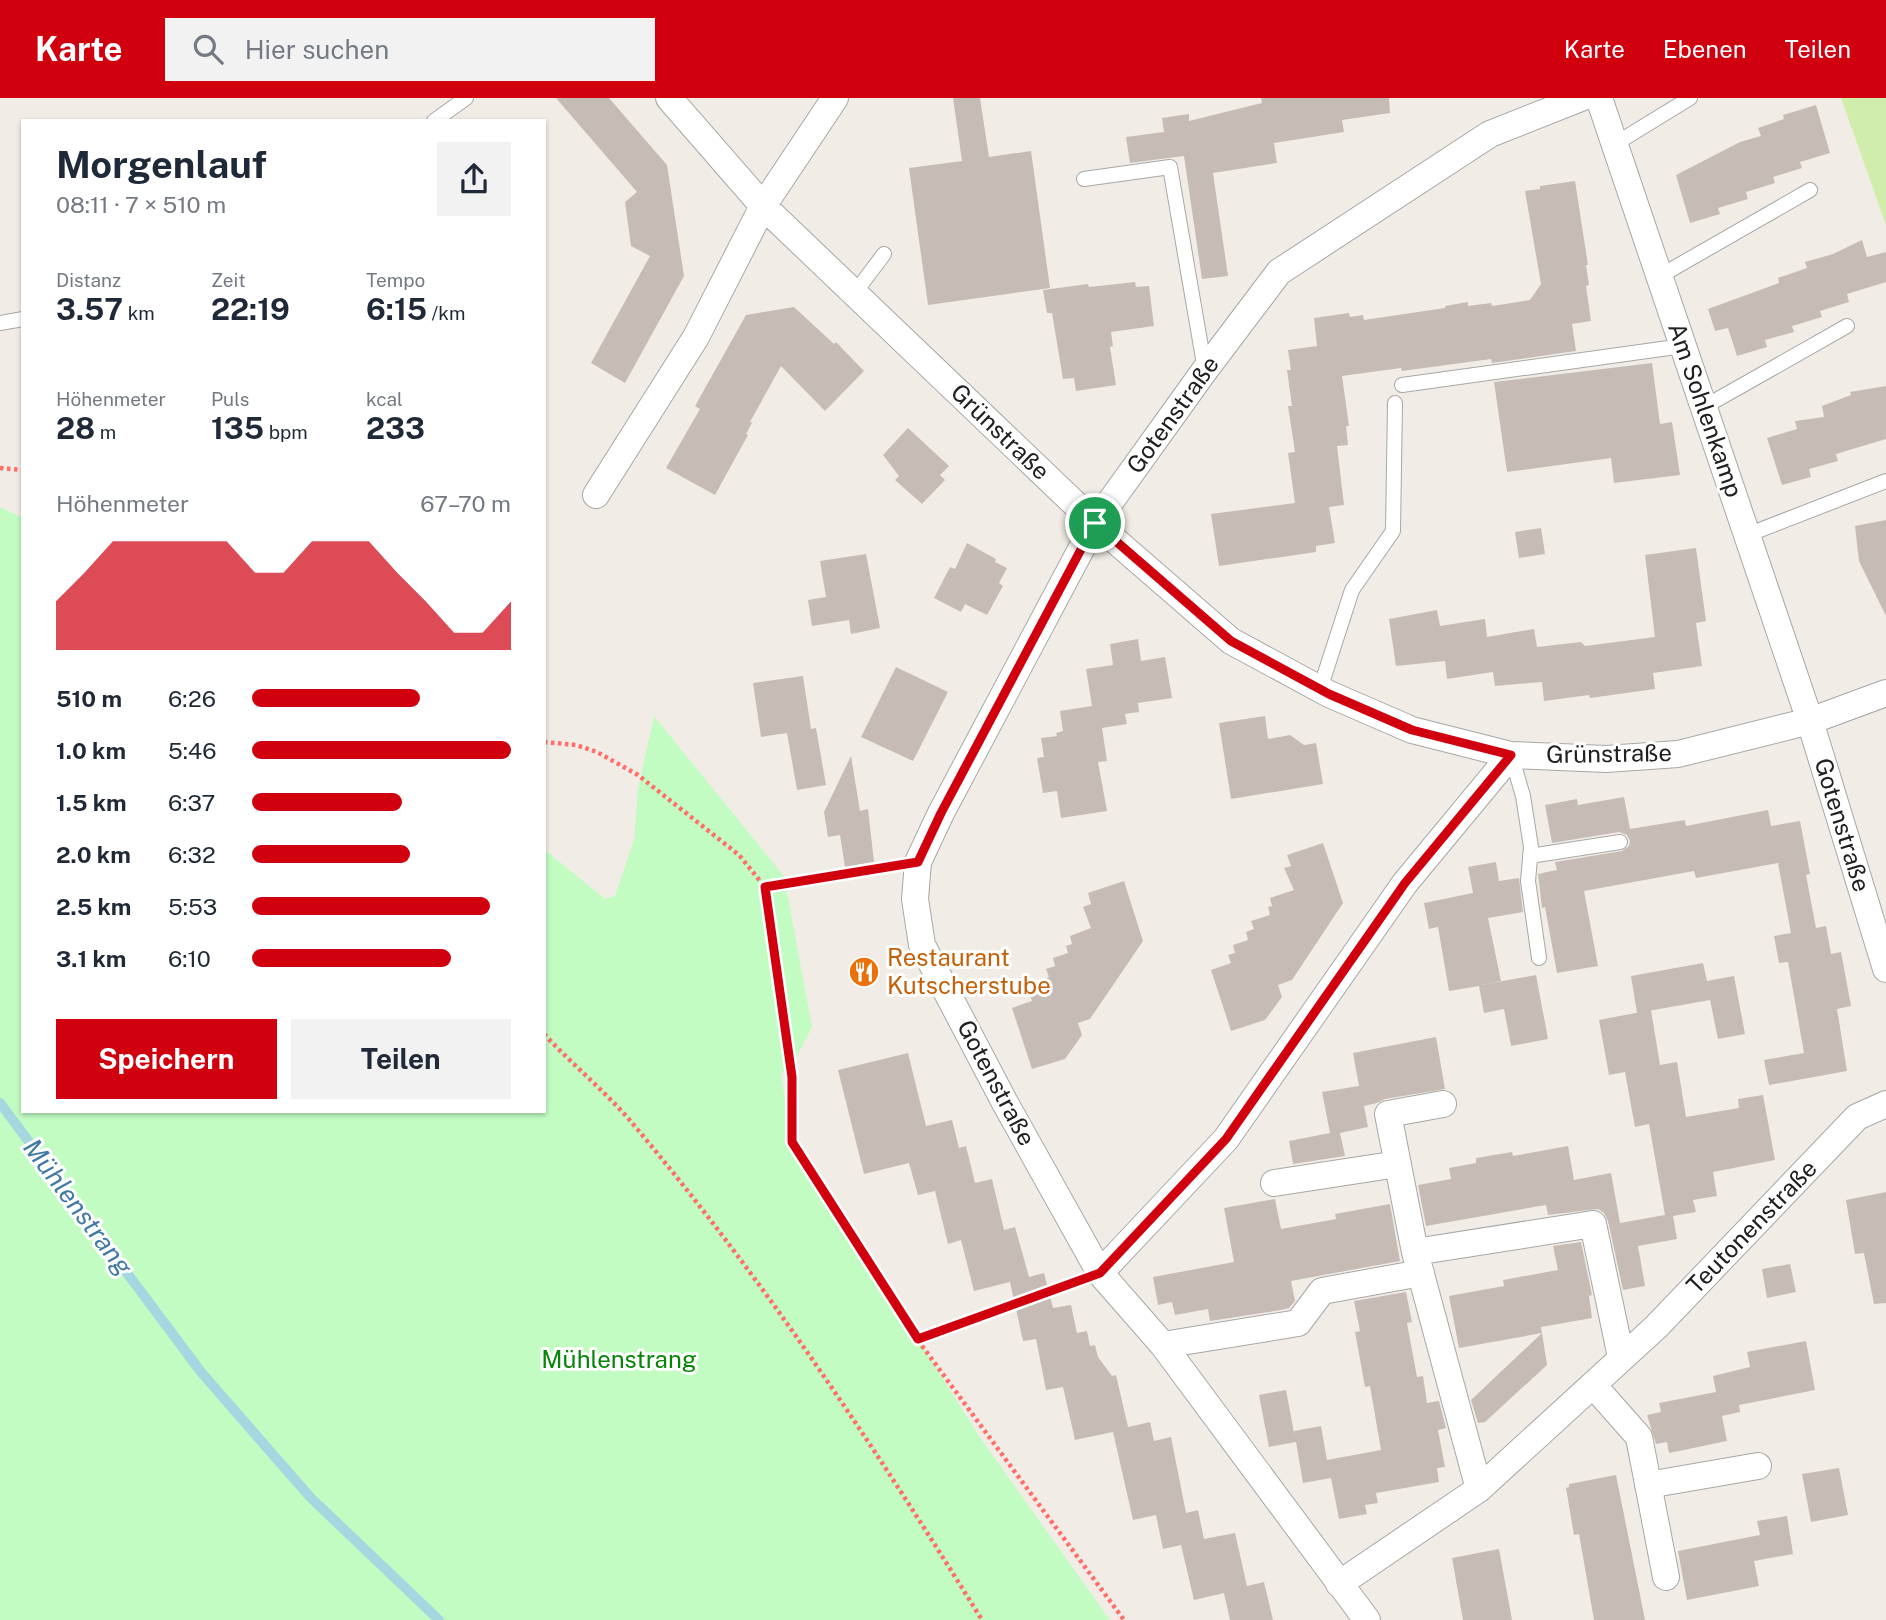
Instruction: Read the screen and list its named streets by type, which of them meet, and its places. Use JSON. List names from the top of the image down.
{
  "streets": {
    "street": [
      "Am Sohlenkamp",
      "Gotenstraße",
      "Grünstraße",
      "Teutonenstraße"
    ]
  },
  "crossings": [
    ["Am Sohlenkamp", "Gotenstraße"],
    ["Am Sohlenkamp", "Grünstraße"],
    ["Gotenstraße", "Grünstraße"],
    ["Gotenstraße", "Teutonenstraße"]
  ],
  "water": ["Mühlenstrang"],
  "parks": ["Mühlenstrang"],
  "places": {
    "restaurant": ["Restaurant Kutscherstube"]
  },
  "page": {
    "header": "Karte",
    "search": "Hier suchen",
    "nav": ["Karte", "Ebenen", "Teilen"],
    "heading": ["Morgenlauf", "08:11 · 7 × 510 m"],
    "stats": [
      ["Distanz", "3.57 km"],
      ["Zeit", "22:19"],
      ["Tempo", "6:15 /km"],
      ["Höhenmeter", "28 m"],
      ["Puls", "135 bpm"],
      ["kcal", "233"]
    ],
    "chart": ["Höhenmeter", "67–70 m"],
    "list": [
      {
        "name": "510 m",
        "note": "6:26"
      },
      {
        "name": "1.0 km",
        "note": "5:46"
      },
      {
        "name": "1.5 km",
        "note": "6:37"
      },
      {
        "name": "2.0 km",
        "note": "6:32"
      },
      {
        "name": "2.5 km",
        "note": "5:53"
      },
      {
        "name": "3.1 km",
        "note": "6:10"
      }
    ],
    "buttons": ["Speichern", "Teilen"]
  }
}
